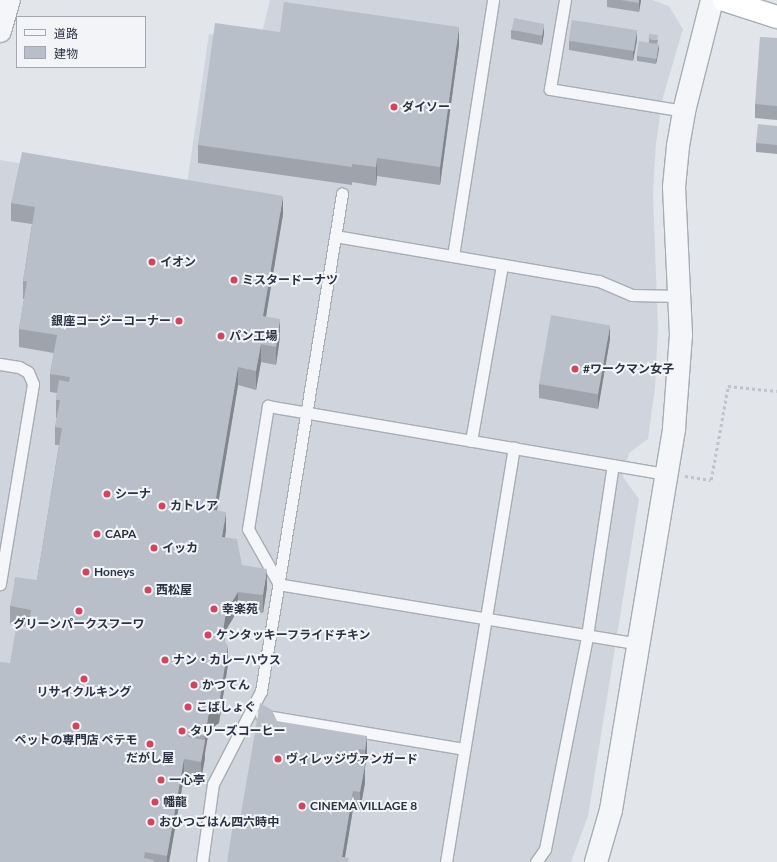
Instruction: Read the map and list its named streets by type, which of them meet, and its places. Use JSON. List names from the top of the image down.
{
  "places": [
    "ダイソー",
    "イオン",
    "ミスタードーナツ",
    "銀座コージーコーナー",
    "パン工場",
    "#ワークマン女子",
    "シーナ",
    "カトレア",
    "CAPA",
    "イッカ",
    "Honeys",
    "西松屋",
    "幸楽苑",
    "グリーンパークスフーワ",
    "ケンタッキーフライドチキン",
    "ナン・カレーハウス",
    "リサイクルキング",
    "かつてん",
    "こばしょぐ",
    "ペットの専門店 ペテモ",
    "タリーズコーヒー",
    "だがし屋",
    "ヴィレッジヴァンガード",
    "一心亭",
    "幡龍",
    "CINEMA VILLAGE 8",
    "おひつごはん四六時中"
  ],
  "legend": ["道路", "建物"]
}
